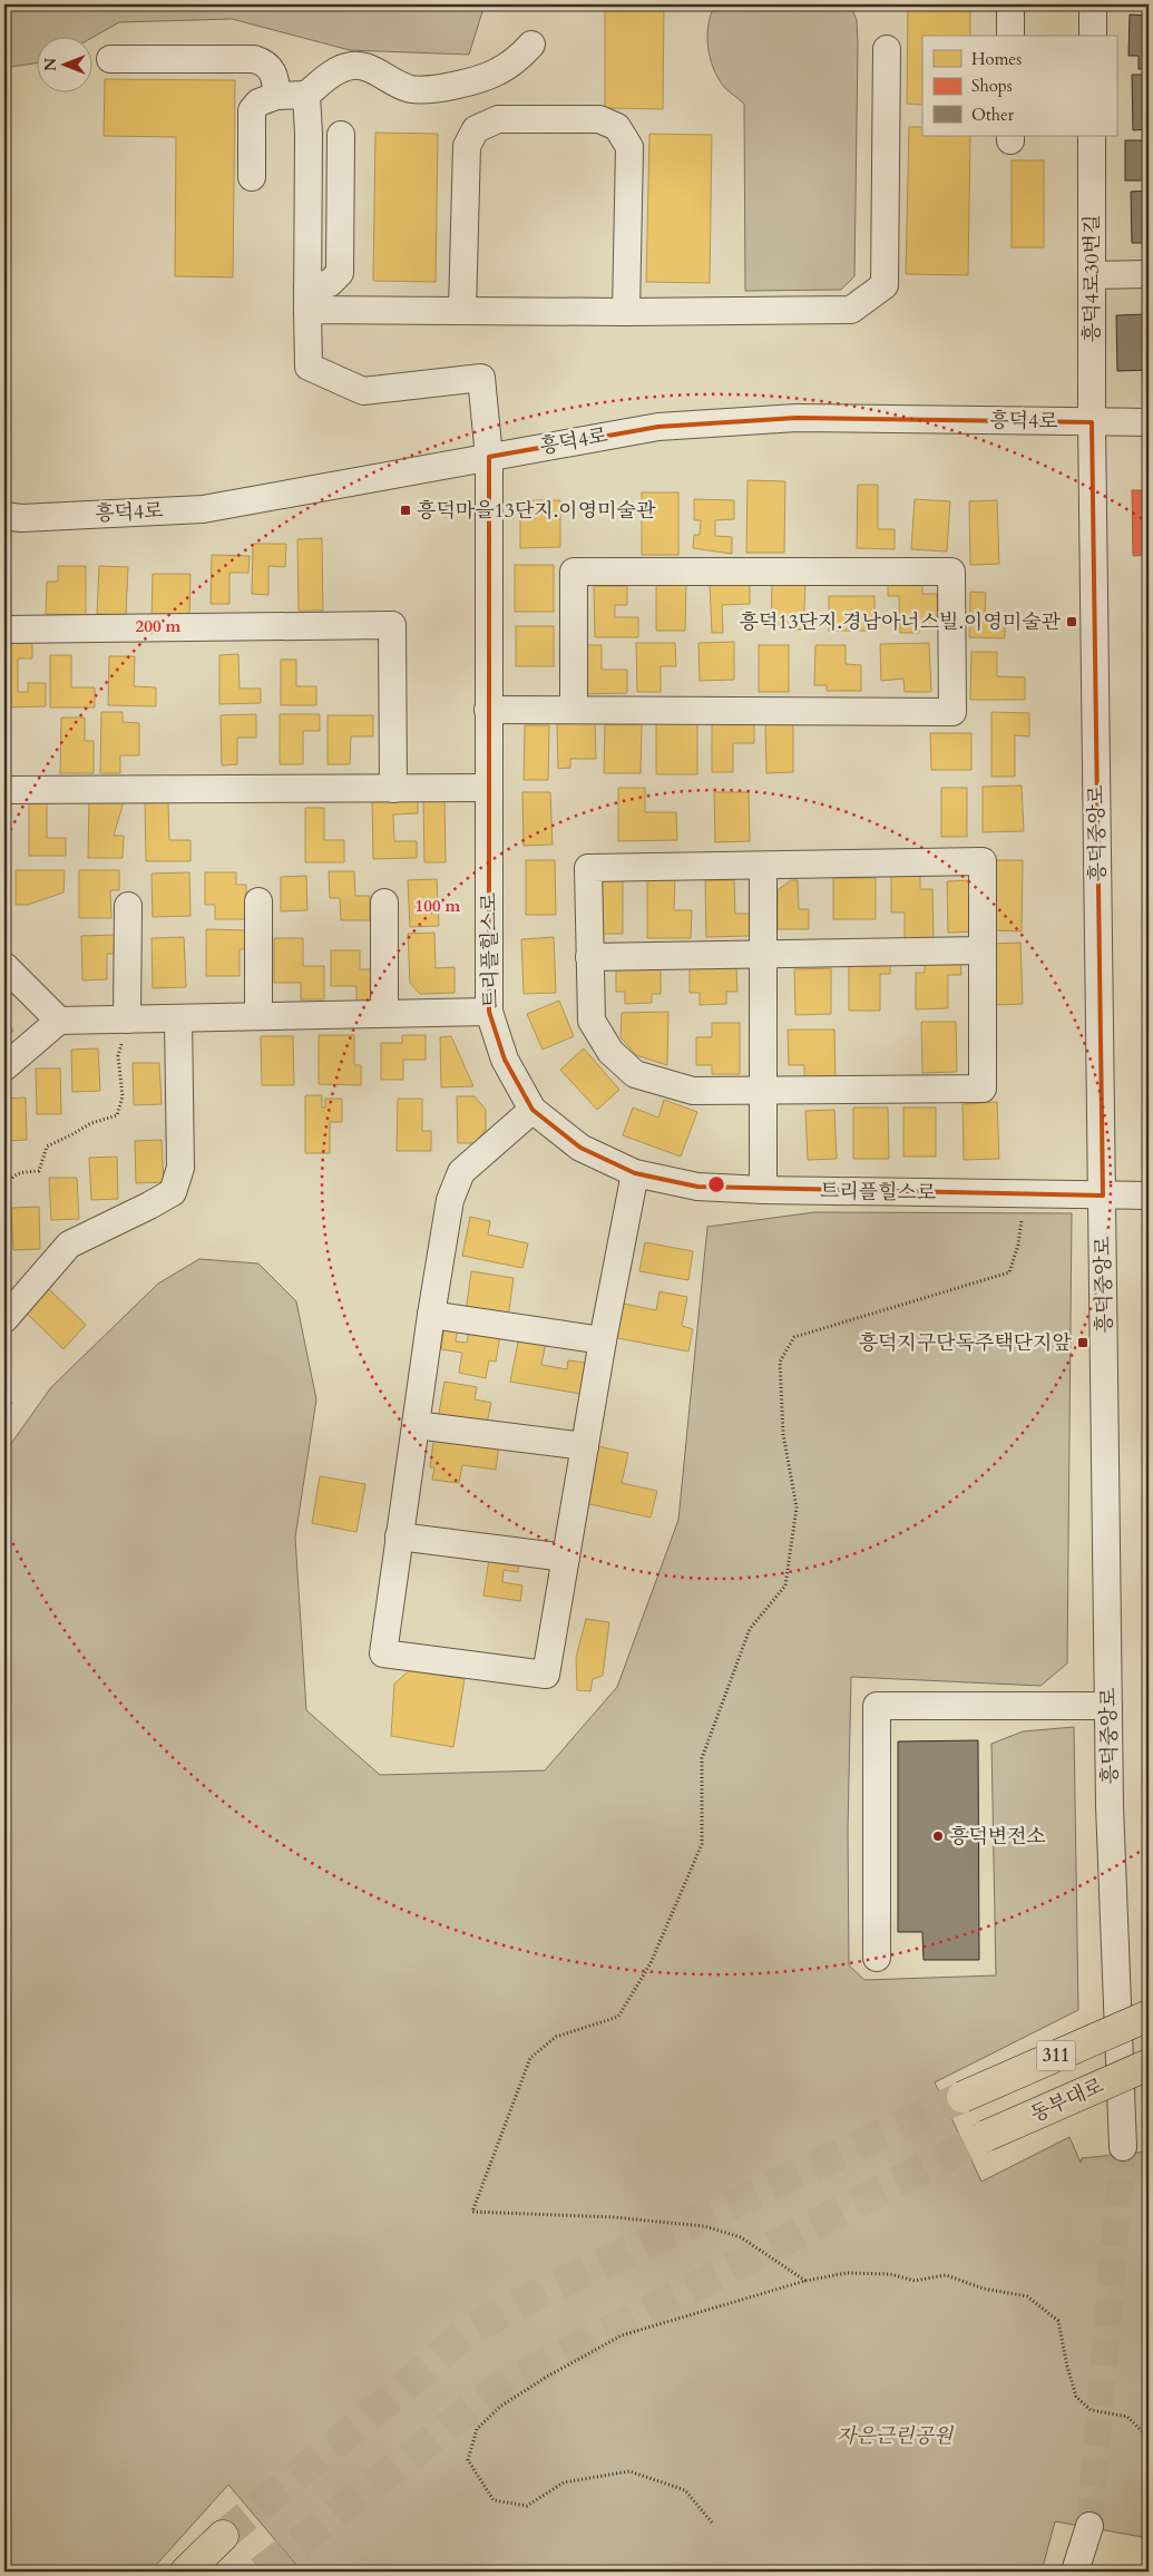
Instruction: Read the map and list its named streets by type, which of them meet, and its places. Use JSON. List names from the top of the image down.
{
  "streets": {
    "highway": ["311", "동부대로"],
    "street": [
      "흥덕4로30번길",
      "흥덕4로",
      "흥덕중앙로",
      "트리플힐스로"
    ]
  },
  "crossings": [
    ["흥덕4로30번길", "흥덕4로"],
    ["흥덕4로30번길", "흥덕중앙로"],
    ["흥덕4로", "흥덕중앙로"],
    ["흥덕4로", "트리플힐스로"],
    ["흥덕중앙로", "트리플힐스로"]
  ],
  "parks": ["자은근린공원"],
  "places": {
    "transit": ["흥덕마을13단지.이영미술관", "흥덕13단지.경남아너스빌.이영미술관", "흥덕지구단독주택단지앞"],
    "other": ["흥덕변전소"]
  },
  "legend": ["Homes", "Shops", "Other"],
  "north": "left",
  "rings": ["200 m", "100 m"]
}
